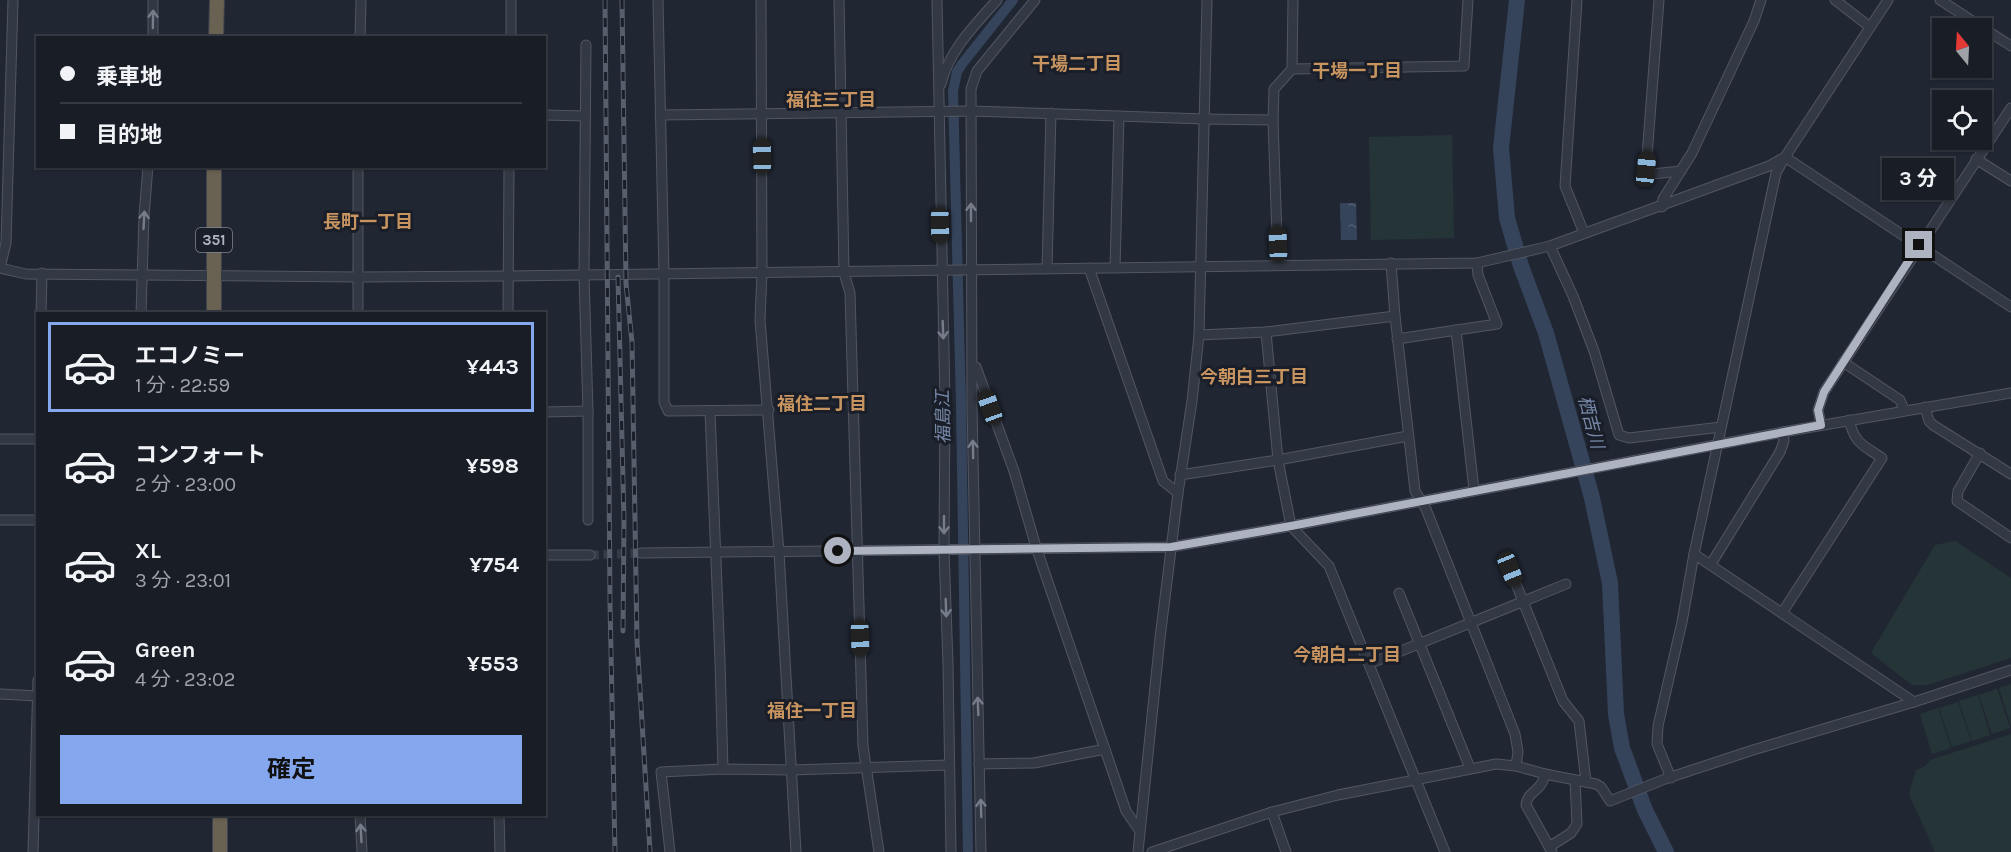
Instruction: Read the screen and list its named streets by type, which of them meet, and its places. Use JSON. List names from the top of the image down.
{
  "streets": {
    "highway": ["351"]
  },
  "districts": [
    "干場二丁目",
    "干場一丁目",
    "福住三丁目",
    "長町一丁目",
    "今朝白三丁目",
    "福住二丁目",
    "今朝白二丁目",
    "福住一丁目"
  ],
  "water": ["福島江", "栖吉川"],
  "north": "top",
  "page": {
    "banner": ["乗車地", "目的地"],
    "bubble": "3 分",
    "list": [
      {
        "name": "エコノミー",
        "note": "1 分 · 22:59",
        "value": "¥443"
      },
      {
        "name": "コンフォート",
        "note": "2 分 · 23:00",
        "value": "¥598"
      },
      {
        "name": "XL",
        "note": "3 分 · 23:01",
        "value": "¥754"
      },
      {
        "name": "Green",
        "note": "4 分 · 23:02",
        "value": "¥553"
      }
    ],
    "buttons": "確定"
  }
}
